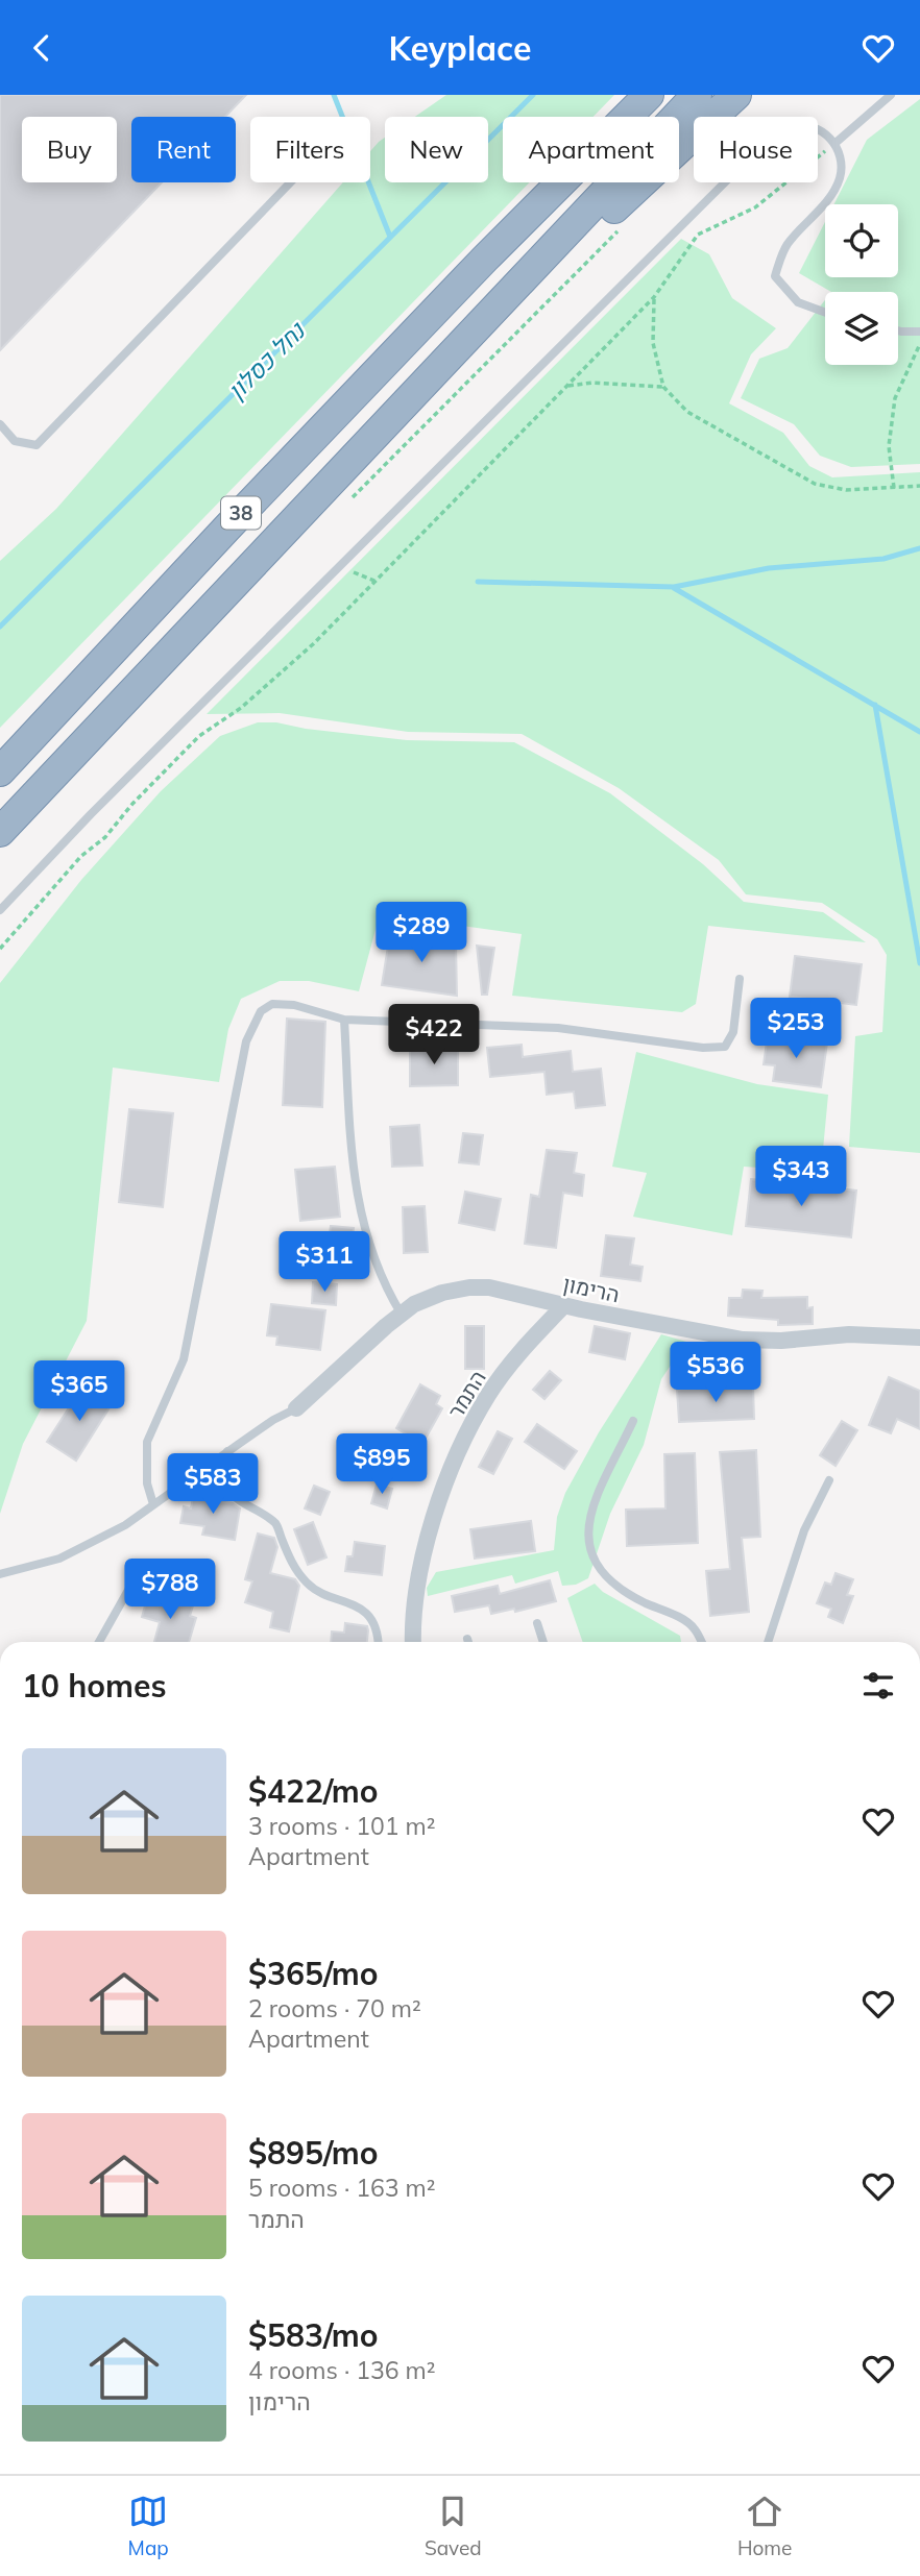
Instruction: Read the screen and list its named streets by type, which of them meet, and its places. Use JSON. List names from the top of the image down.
{
  "streets": {
    "highway": ["38"],
    "street": ["הרימון", "התמר"]
  },
  "crossings": [
    ["הרימון", "התמר"]
  ],
  "water": ["נחל כסלון"],
  "page": {
    "header": "Keyplace",
    "chip": [
      "Buy",
      "Rent",
      "Filters",
      "New",
      "Apartment",
      "House"
    ],
    "price": [
      "$289",
      "$253",
      "$422",
      "$343",
      "$311",
      "$536",
      "$365",
      "$895",
      "$583",
      "$788"
    ],
    "heading": "10 homes",
    "list": [
      {
        "name": "$422/mo",
        "note": "3 rooms · 101 m² · Apartment"
      },
      {
        "name": "$365/mo",
        "note": "2 rooms · 70 m² · Apartment"
      },
      {
        "name": "$895/mo",
        "note": "5 rooms · 163 m² · התמר"
      },
      {
        "name": "$583/mo",
        "note": "4 rooms · 136 m² · הרימון"
      }
    ],
    "tabs": ["Map", "Saved", "Home"]
  }
}
